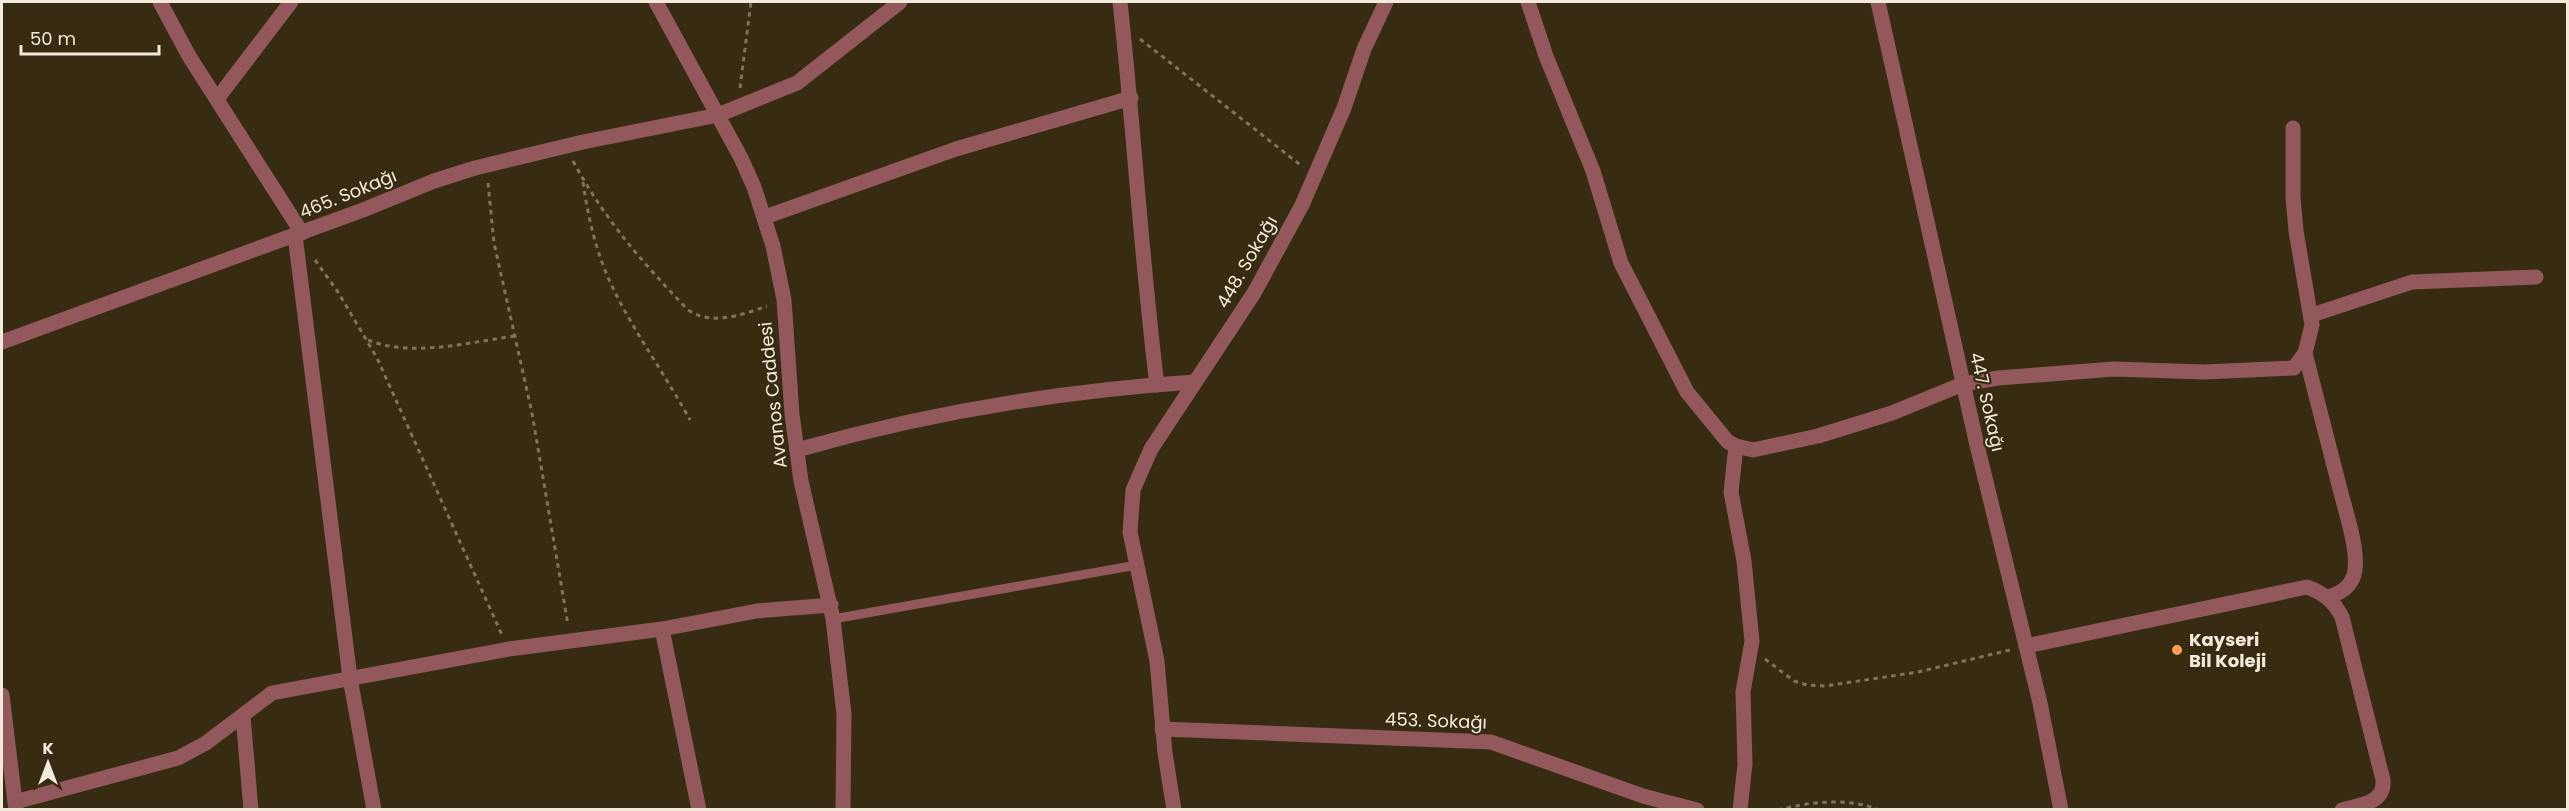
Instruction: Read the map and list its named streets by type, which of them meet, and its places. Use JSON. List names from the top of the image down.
{
  "streets": {
    "street": [
      "465. Sokağı",
      "448. Sokağı",
      "Avanos Caddesi",
      "447. Sokağı",
      "453. Sokağı"
    ]
  },
  "crossings": [
    ["465. Sokağı", "Avanos Caddesi"],
    ["448. Sokağı", "453. Sokağı"]
  ],
  "places": ["Kayseri Bil Koleji"],
  "scale_bar": "50 m",
  "north": "top"
}
